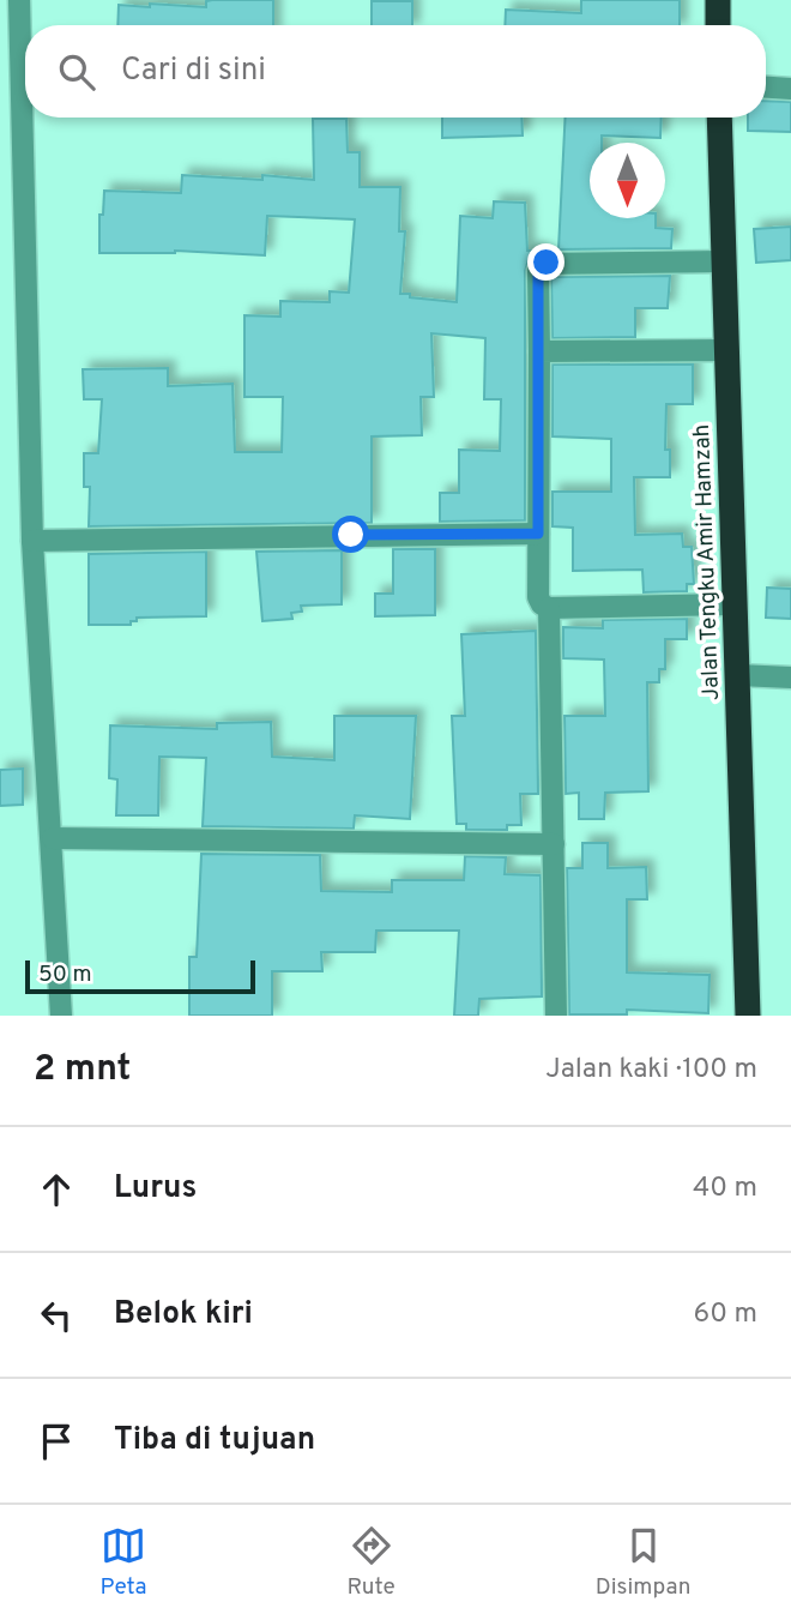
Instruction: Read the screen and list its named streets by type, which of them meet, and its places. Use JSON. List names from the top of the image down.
{
  "streets": {
    "highway": ["Jalan Tengku Amir Hamzah"]
  },
  "scale_bar": "50 m",
  "north": "bottom",
  "page": {
    "search": "Cari di sini",
    "scale": "50 m",
    "heading": ["2 mnt", "Jalan kaki · 100 m"],
    "list": [
      ["Lurus", "40 m"],
      ["Belok kiri", "60 m"],
      "Tiba di tujuan"
    ],
    "nav": ["Peta", "Rute", "Disimpan"]
  }
}
